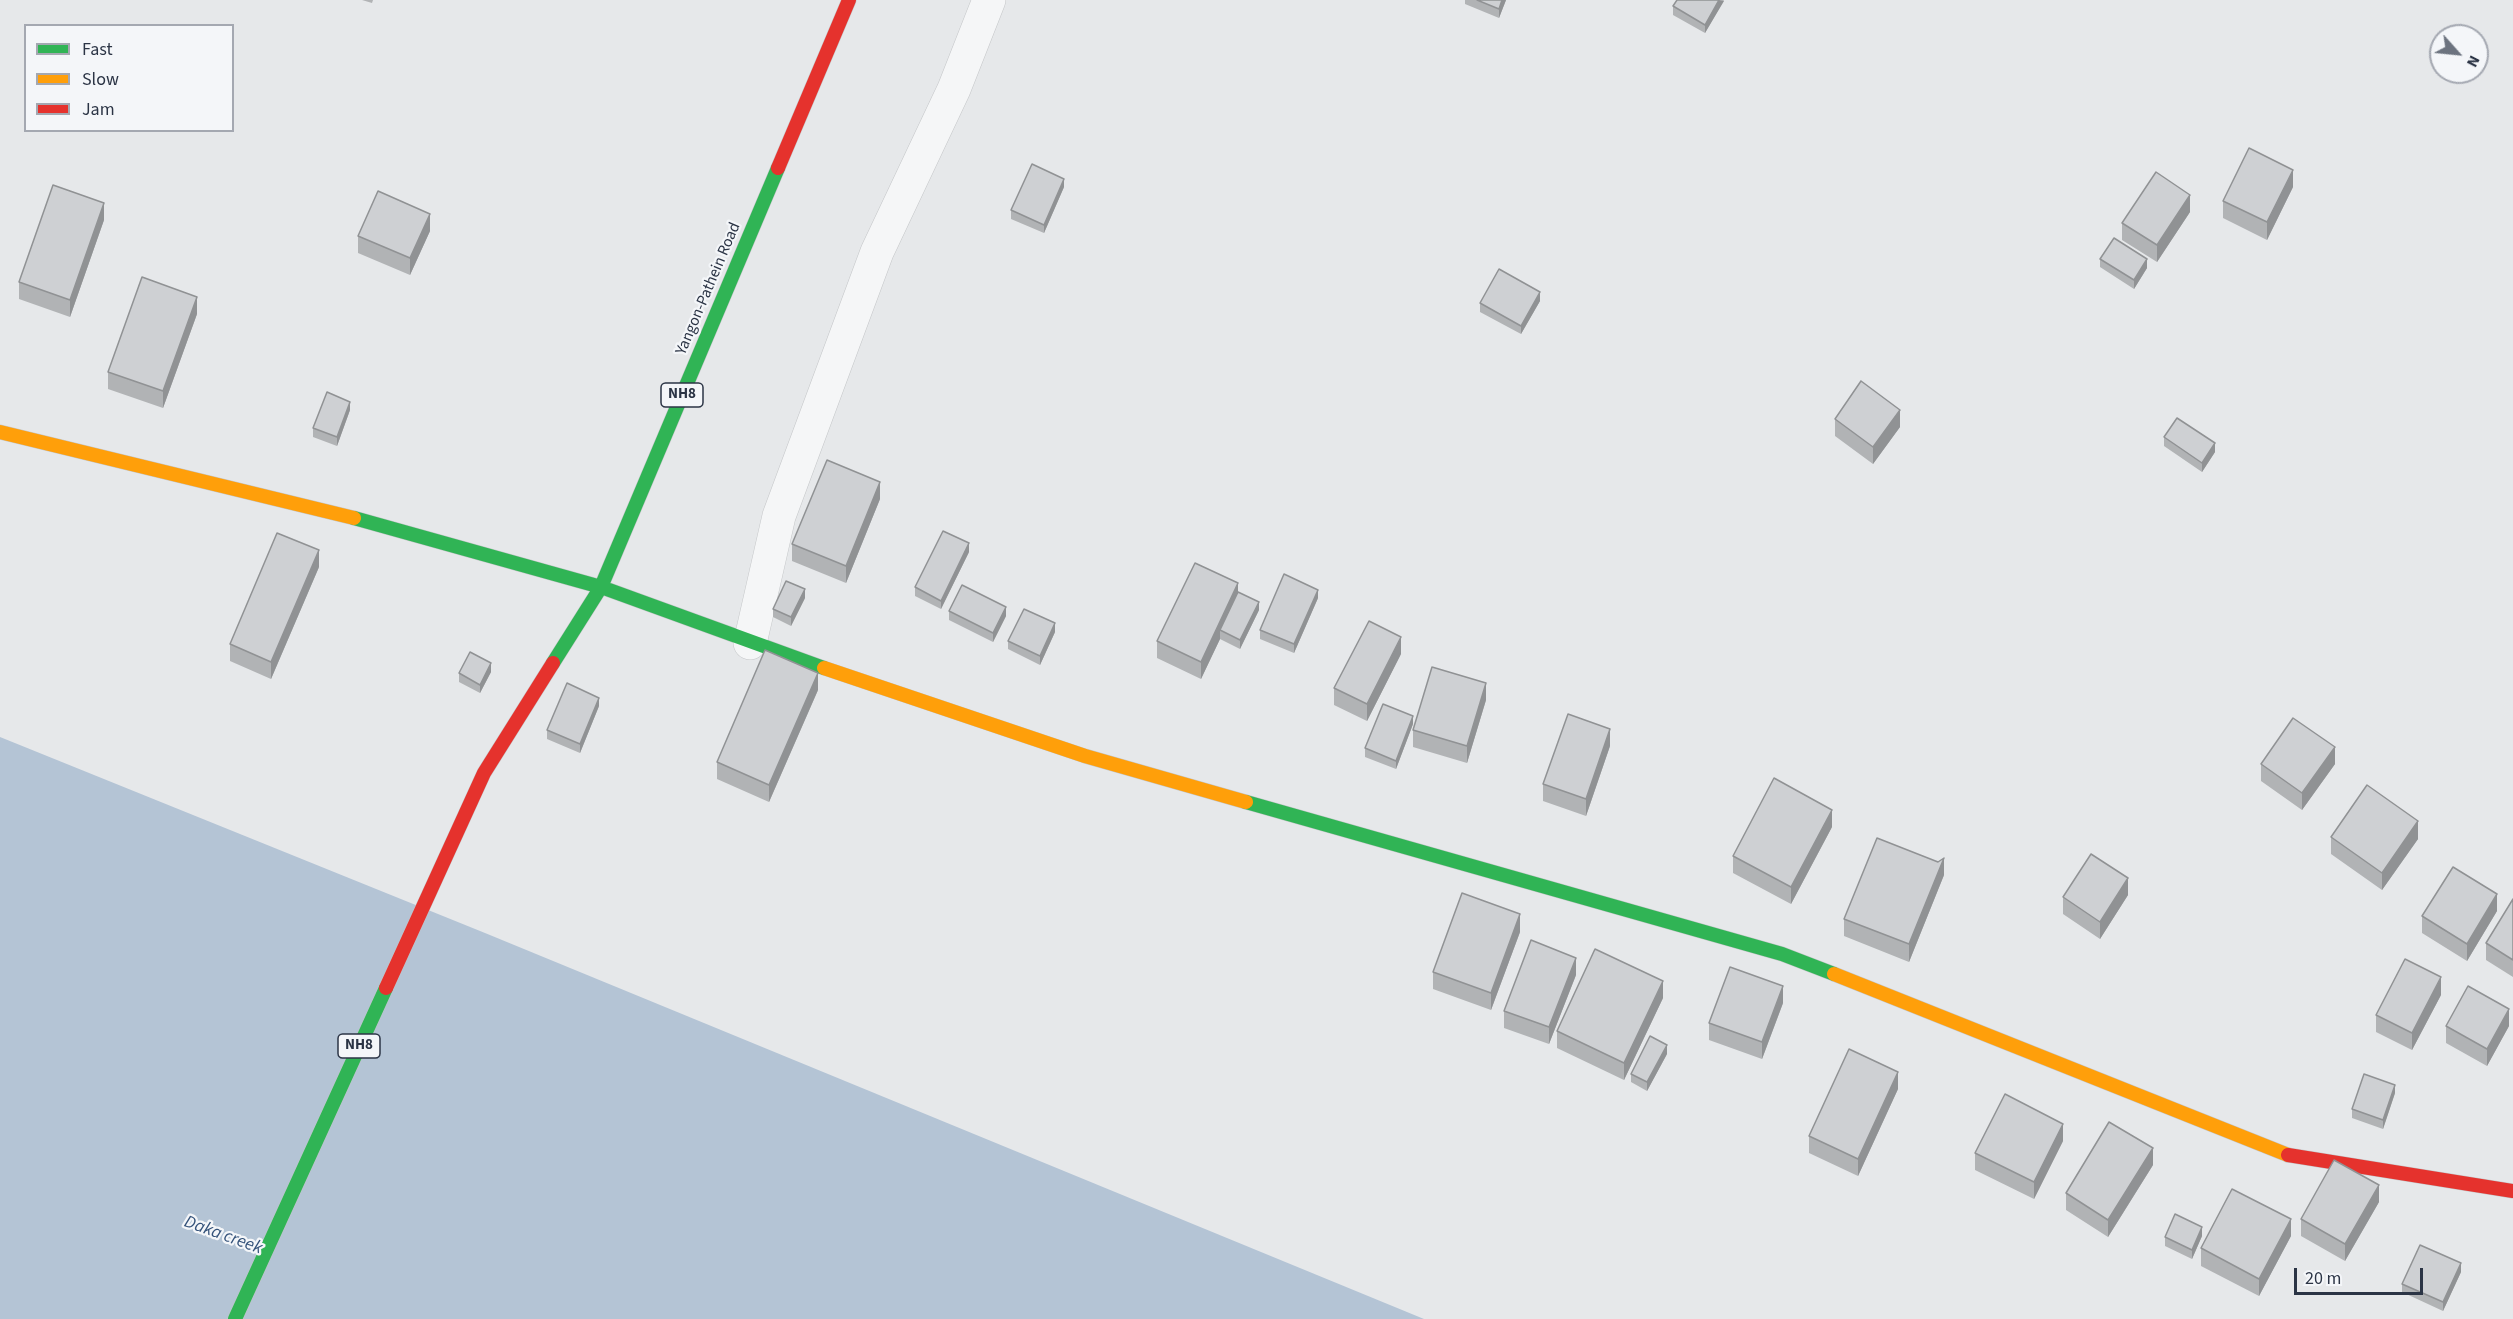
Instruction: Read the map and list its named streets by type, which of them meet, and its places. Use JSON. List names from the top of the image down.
{
  "streets": {
    "main road": ["Yangon-Pathein Road", "NH8"]
  },
  "water": ["Daka creek"],
  "legend": ["Fast", "Slow", "Jam"],
  "scale_bar": "20 m",
  "north": "bottom right"
}
